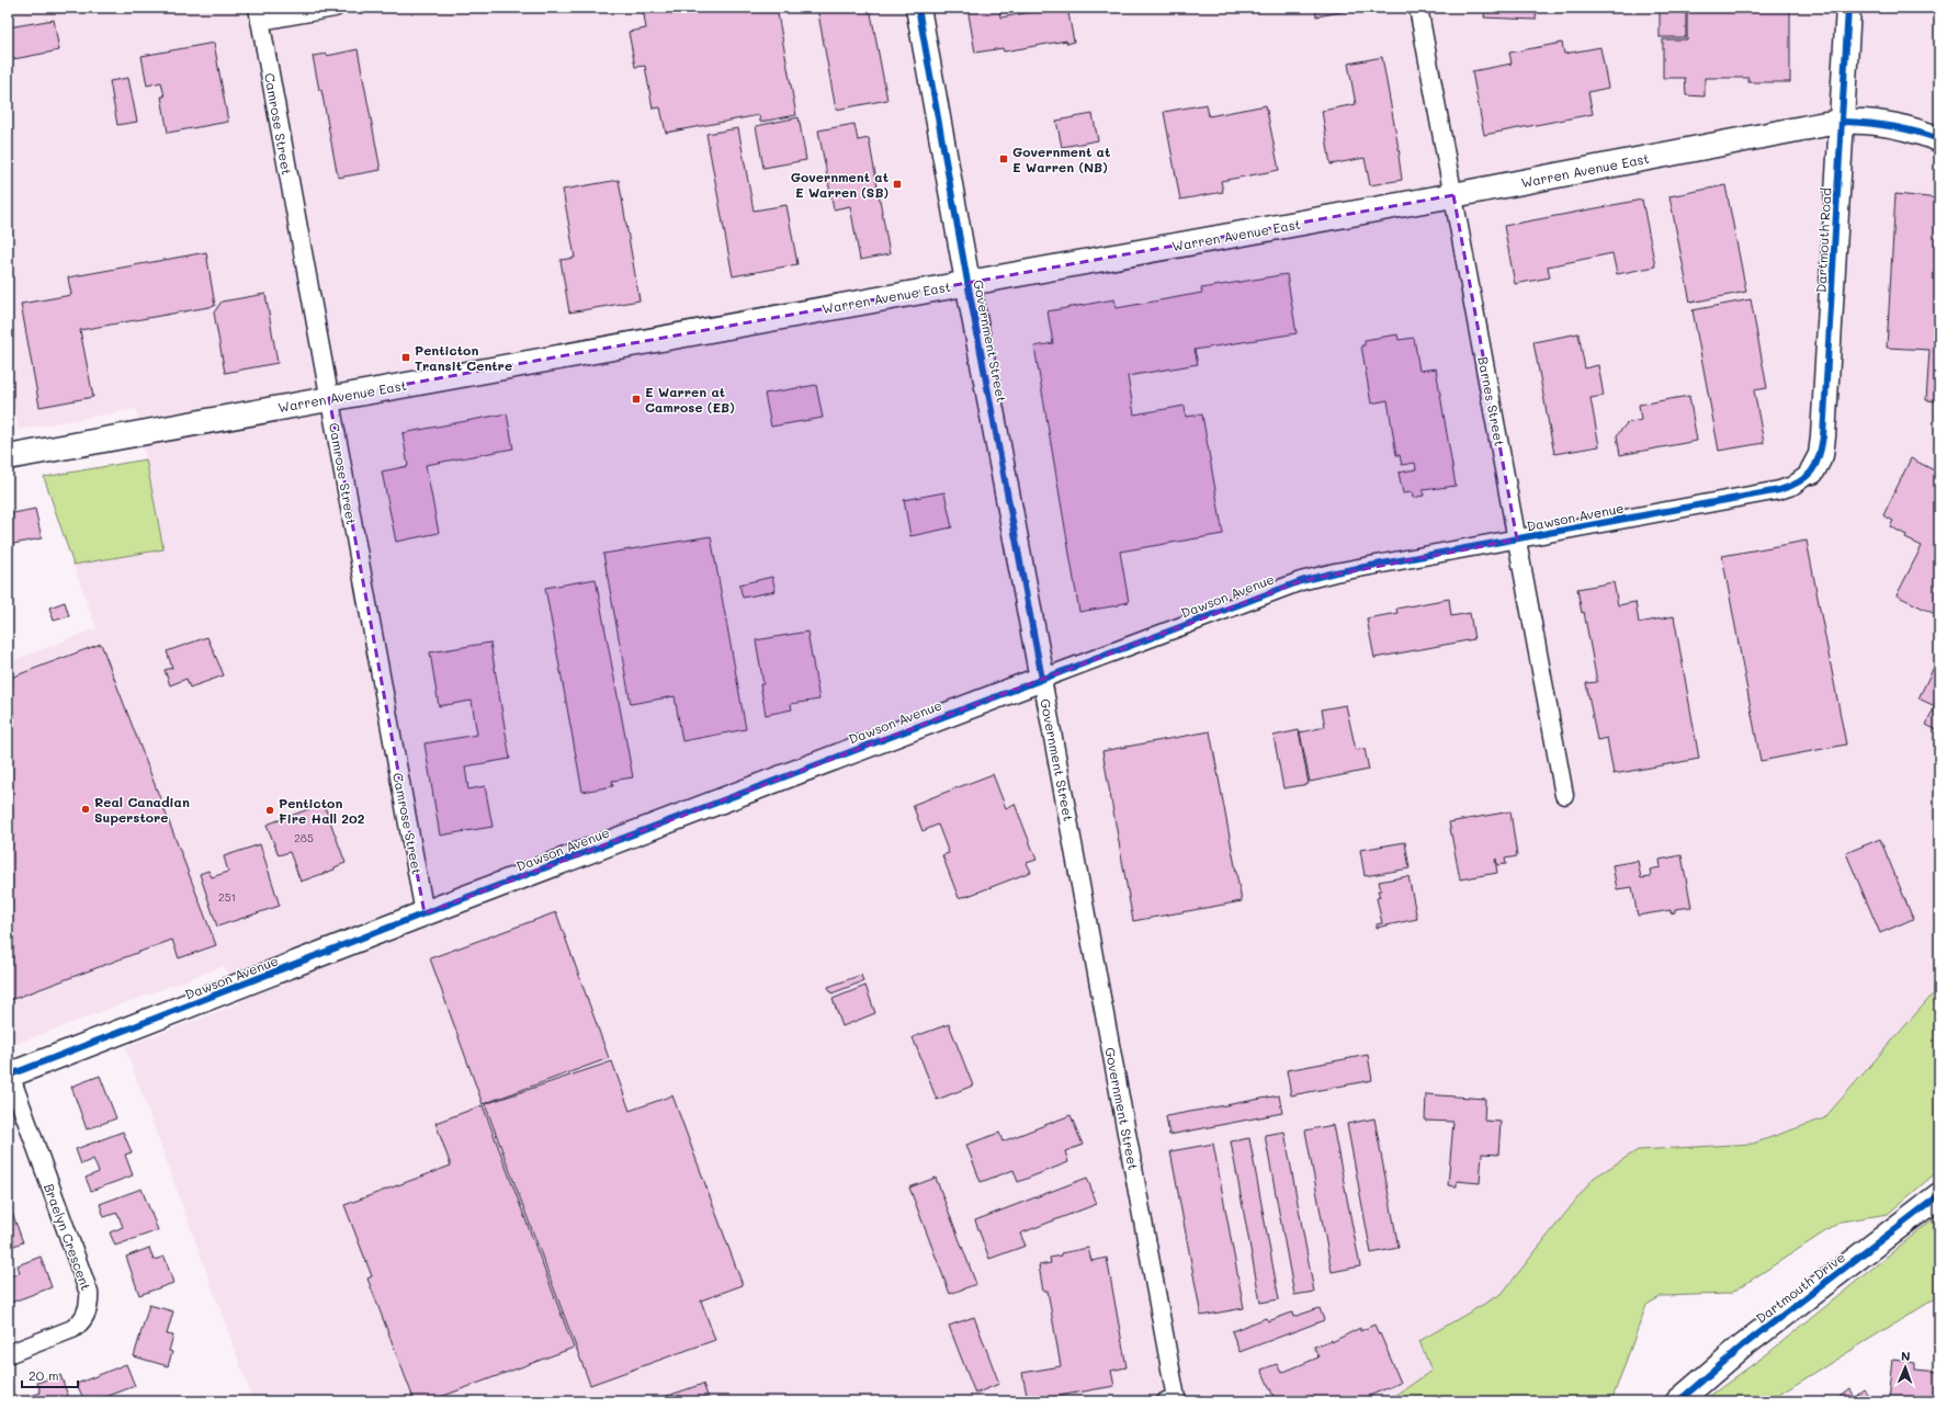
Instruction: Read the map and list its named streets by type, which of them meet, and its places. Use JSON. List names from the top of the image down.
{
  "streets": {
    "street": [
      "Camrose Street",
      "Warren Avenue East",
      "Dartmouth Road",
      "Government Street",
      "Barnes Street",
      "Dawson Avenue",
      "Braelyn Crescent",
      "Dartmouth Drive"
    ]
  },
  "crossings": [
    ["Camrose Street", "Warren Avenue East"],
    ["Camrose Street", "Dawson Avenue"],
    ["Warren Avenue East", "Dartmouth Road"],
    ["Warren Avenue East", "Government Street"],
    ["Warren Avenue East", "Barnes Street"],
    ["Dartmouth Road", "Dawson Avenue"],
    ["Government Street", "Dawson Avenue"],
    ["Barnes Street", "Dawson Avenue"],
    ["Dawson Avenue", "Braelyn Crescent"]
  ],
  "places": {
    "transit": [
      "Government at E Warren (NB)",
      "Government at E Warren (SB)",
      "Penticton Transit Centre",
      "E Warren at Camrose (EB)"
    ],
    "other": ["Real Canadian Superstore", "Penticton Fire Hall 202"]
  },
  "house_numbers": ["285", "251"],
  "scale_bar": "20 m",
  "north": "top"
}
